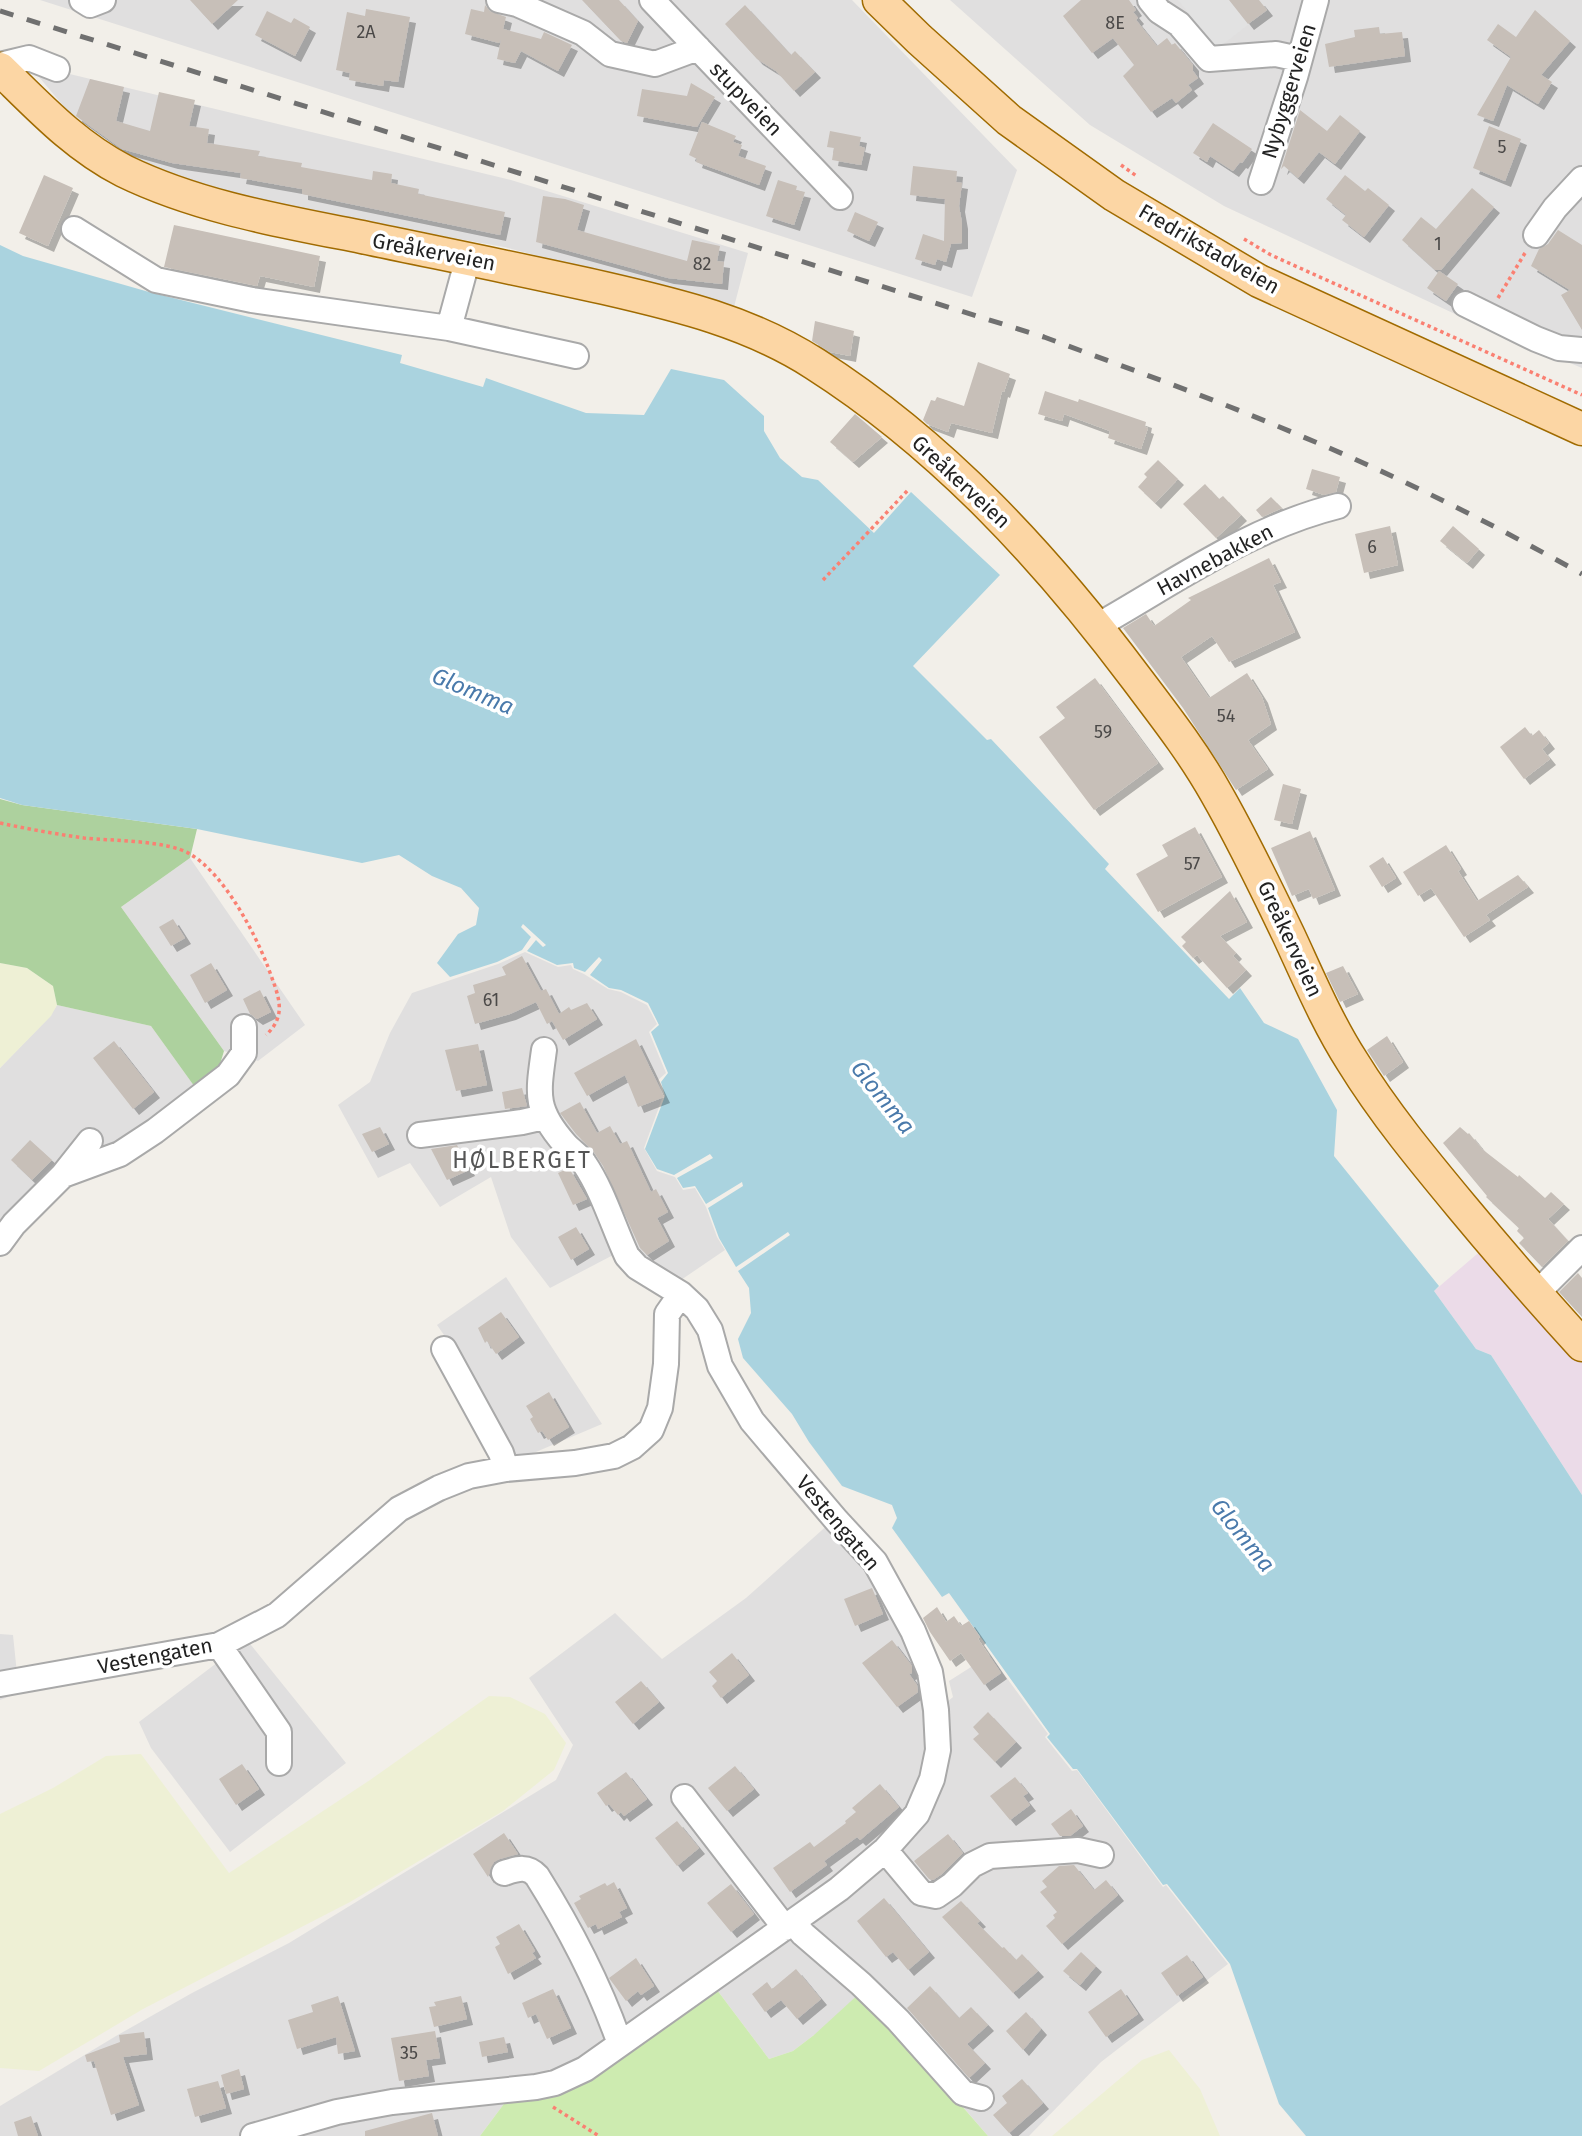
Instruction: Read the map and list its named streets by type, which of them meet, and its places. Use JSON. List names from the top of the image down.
{
  "streets": {
    "main road": ["Fredrikstadveien", "Greåkerveien"],
    "street": [
      "Nybyggerveien",
      "stupveien",
      "Havnebakken",
      "Vestengaten"
    ]
  },
  "crossings": [
    ["Greåkerveien", "Havnebakken"]
  ],
  "districts": ["HØLBERGET"],
  "water": ["Glomma"],
  "house_numbers": [
    "8E",
    "2A",
    "5",
    "1",
    "82",
    "6",
    "54",
    "59",
    "57",
    "61",
    "35"
  ]
}
